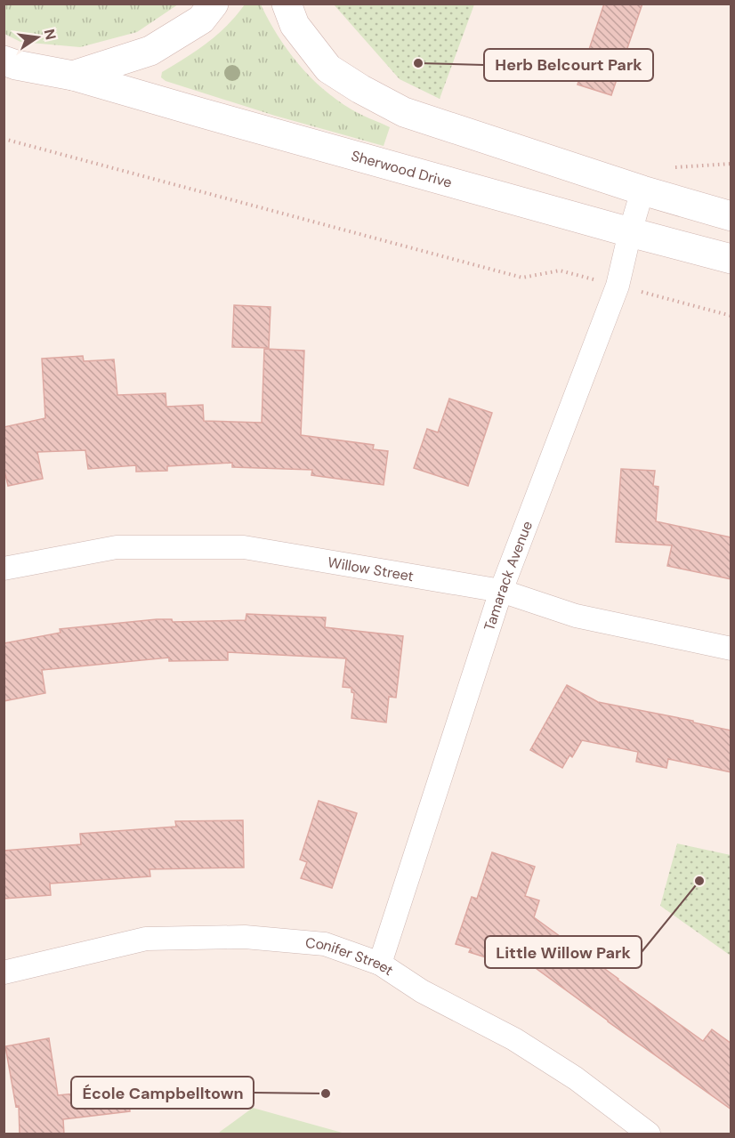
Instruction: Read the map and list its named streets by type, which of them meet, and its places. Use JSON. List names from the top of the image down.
{
  "streets": {
    "main road": ["Sherwood Drive"],
    "street": ["Willow Street", "Tamarack Avenue", "Conifer Street"]
  },
  "crossings": [
    ["Sherwood Drive", "Tamarack Avenue"],
    ["Willow Street", "Tamarack Avenue"],
    ["Tamarack Avenue", "Conifer Street"]
  ],
  "places": ["Herb Belcourt Park", "Little Willow Park", "École Campbelltown"],
  "north": "right"
}
